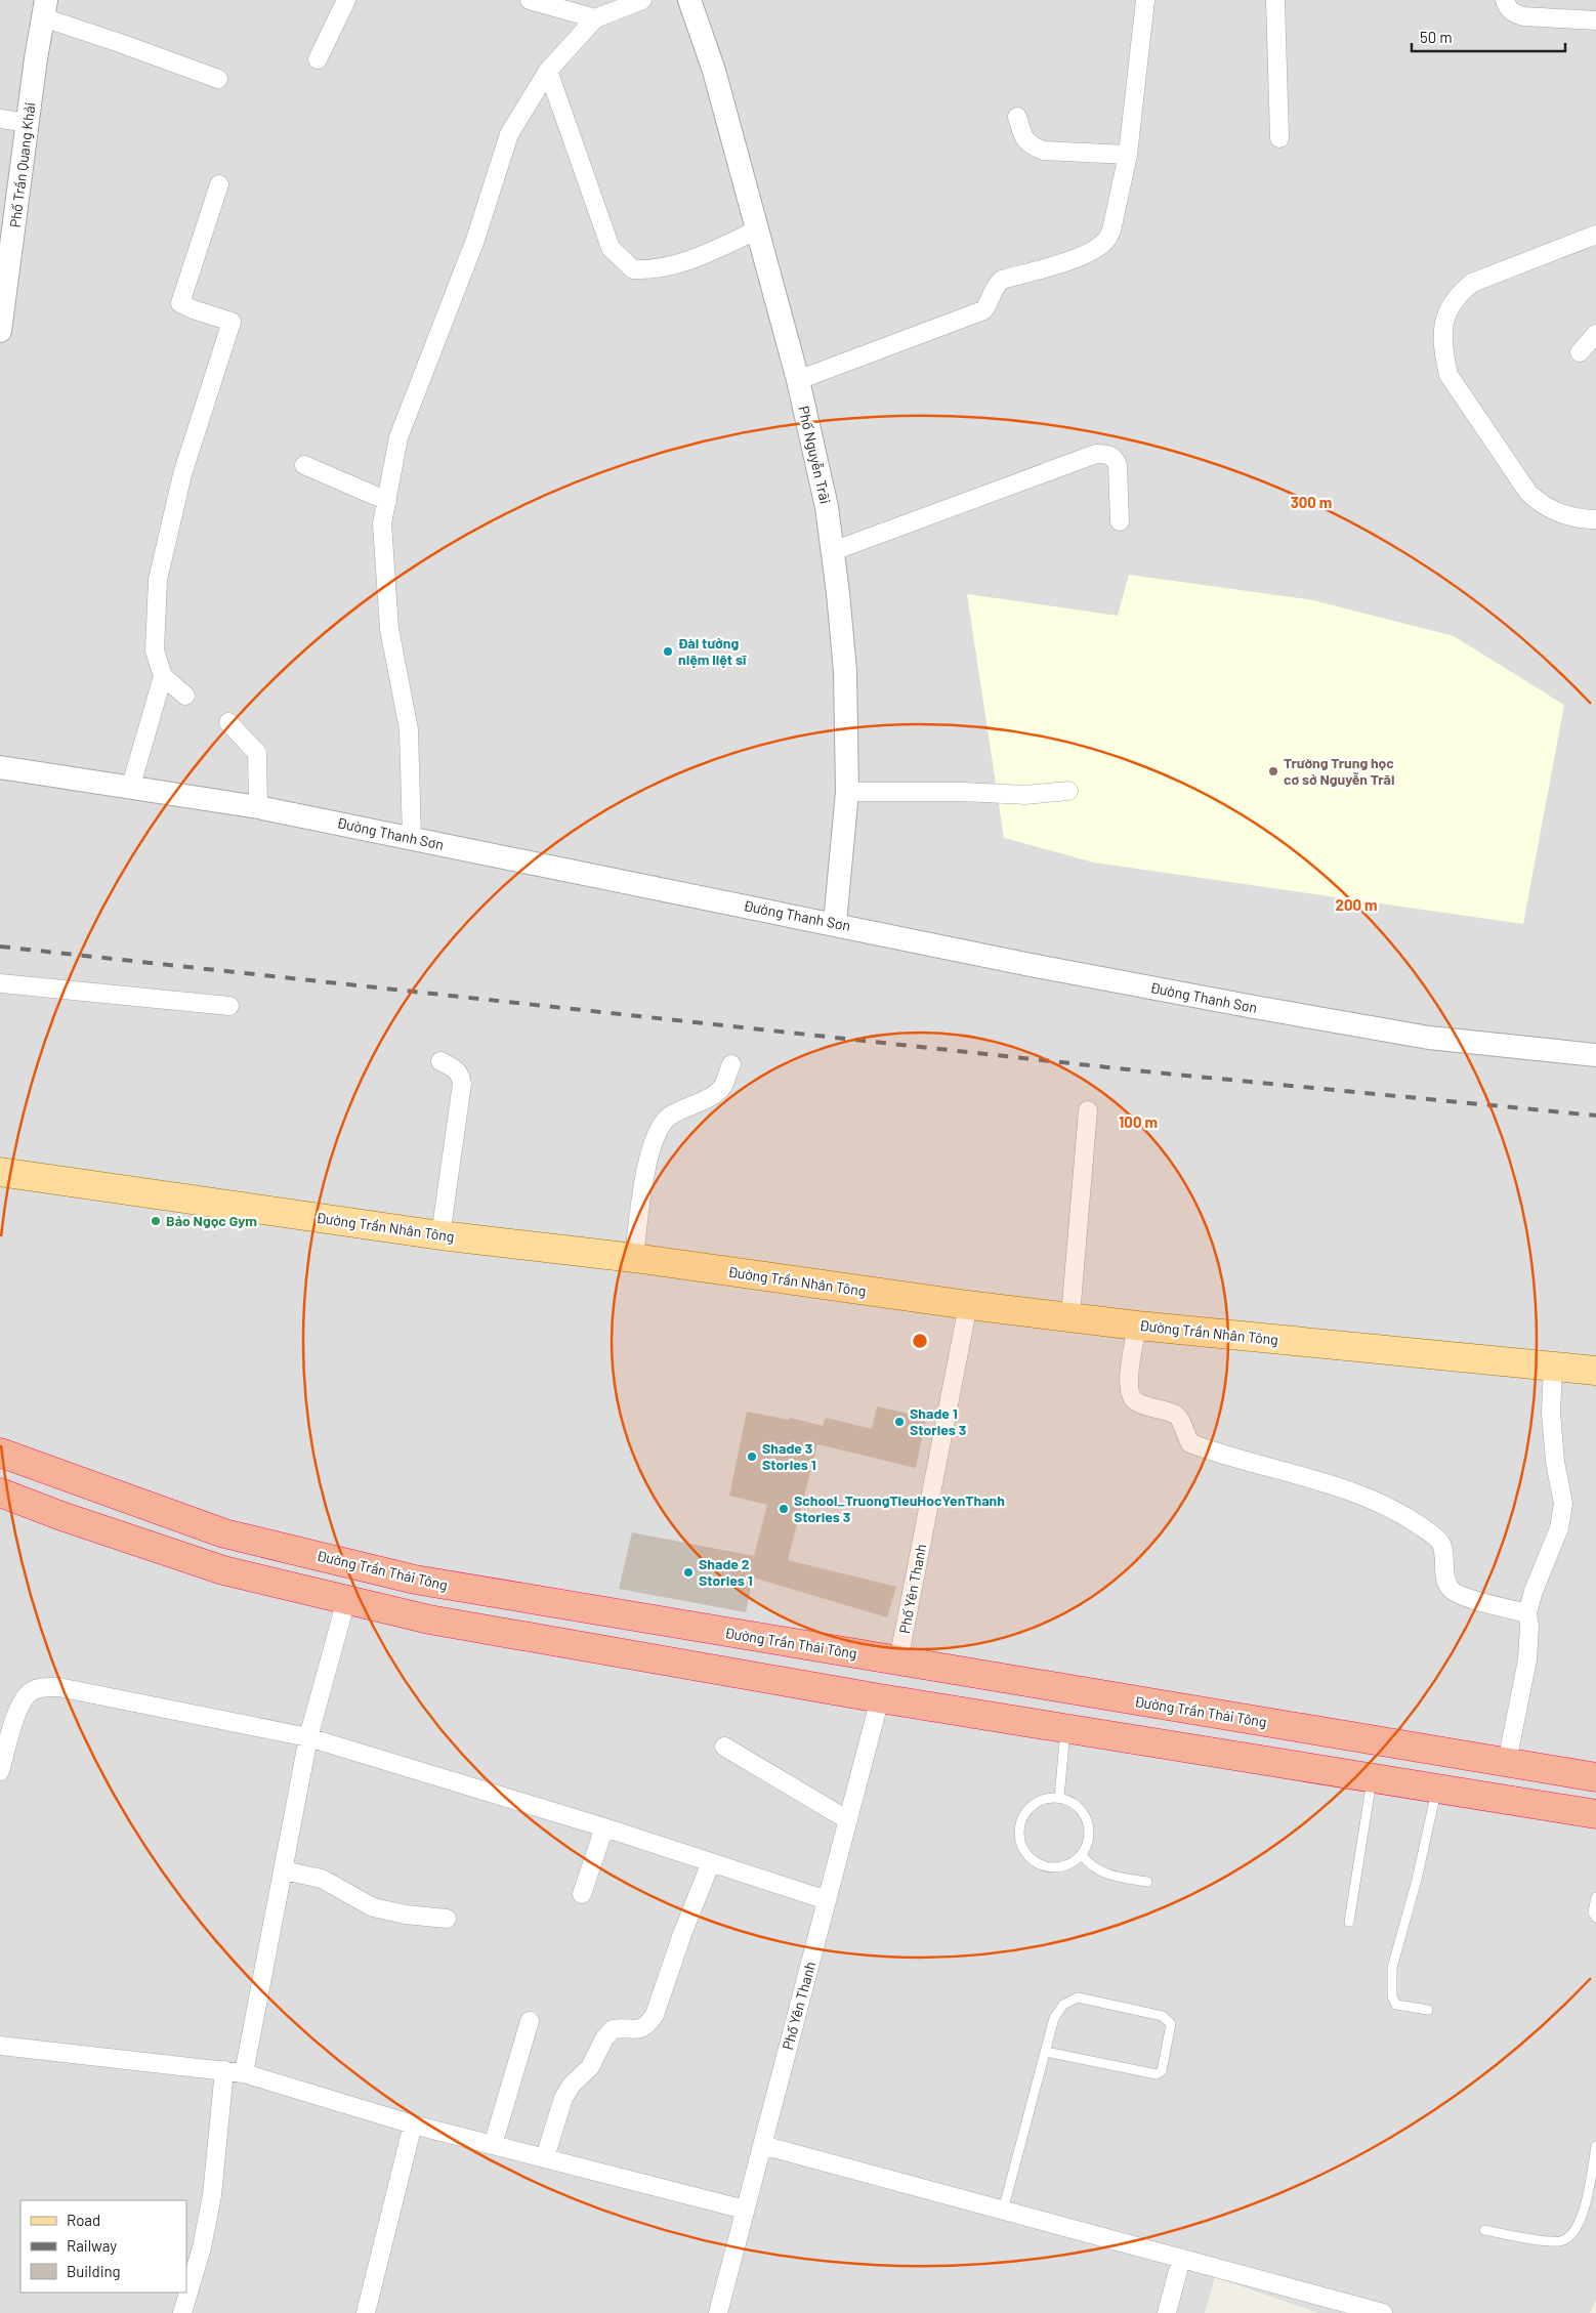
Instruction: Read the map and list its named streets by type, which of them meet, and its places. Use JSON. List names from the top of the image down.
{
  "streets": {
    "highway": ["Đường Trần Thái Tông"],
    "main road": ["Đường Trần Nhân Tông"],
    "street": [
      "Phố Trần Quang Khải",
      "Phố Nguyễn Trãi",
      "Đường Thanh Sơn",
      "Phố Yên Thanh"
    ]
  },
  "crossings": [
    ["Phố Nguyễn Trãi", "Đường Thanh Sơn"],
    ["Đường Trần Nhân Tông", "Phố Yên Thanh"],
    ["Đường Trần Thái Tông", "Phố Yên Thanh"]
  ],
  "places": [
    "Đài tưởng niệm liệt sĩ",
    "Trường Trung học cơ sở Nguyễn Trãi",
    "Bảo Ngọc Gym",
    "Shade 1 Stories 3",
    "Shade 3 Stories 1",
    "School_TruongTieuHocYenThanh Stories 3",
    "Shade 2 Stories 1"
  ],
  "legend": ["Road", "Railway", "Building"],
  "scale_bar": "50 m",
  "rings": ["300 m", "200 m", "100 m"]
}
